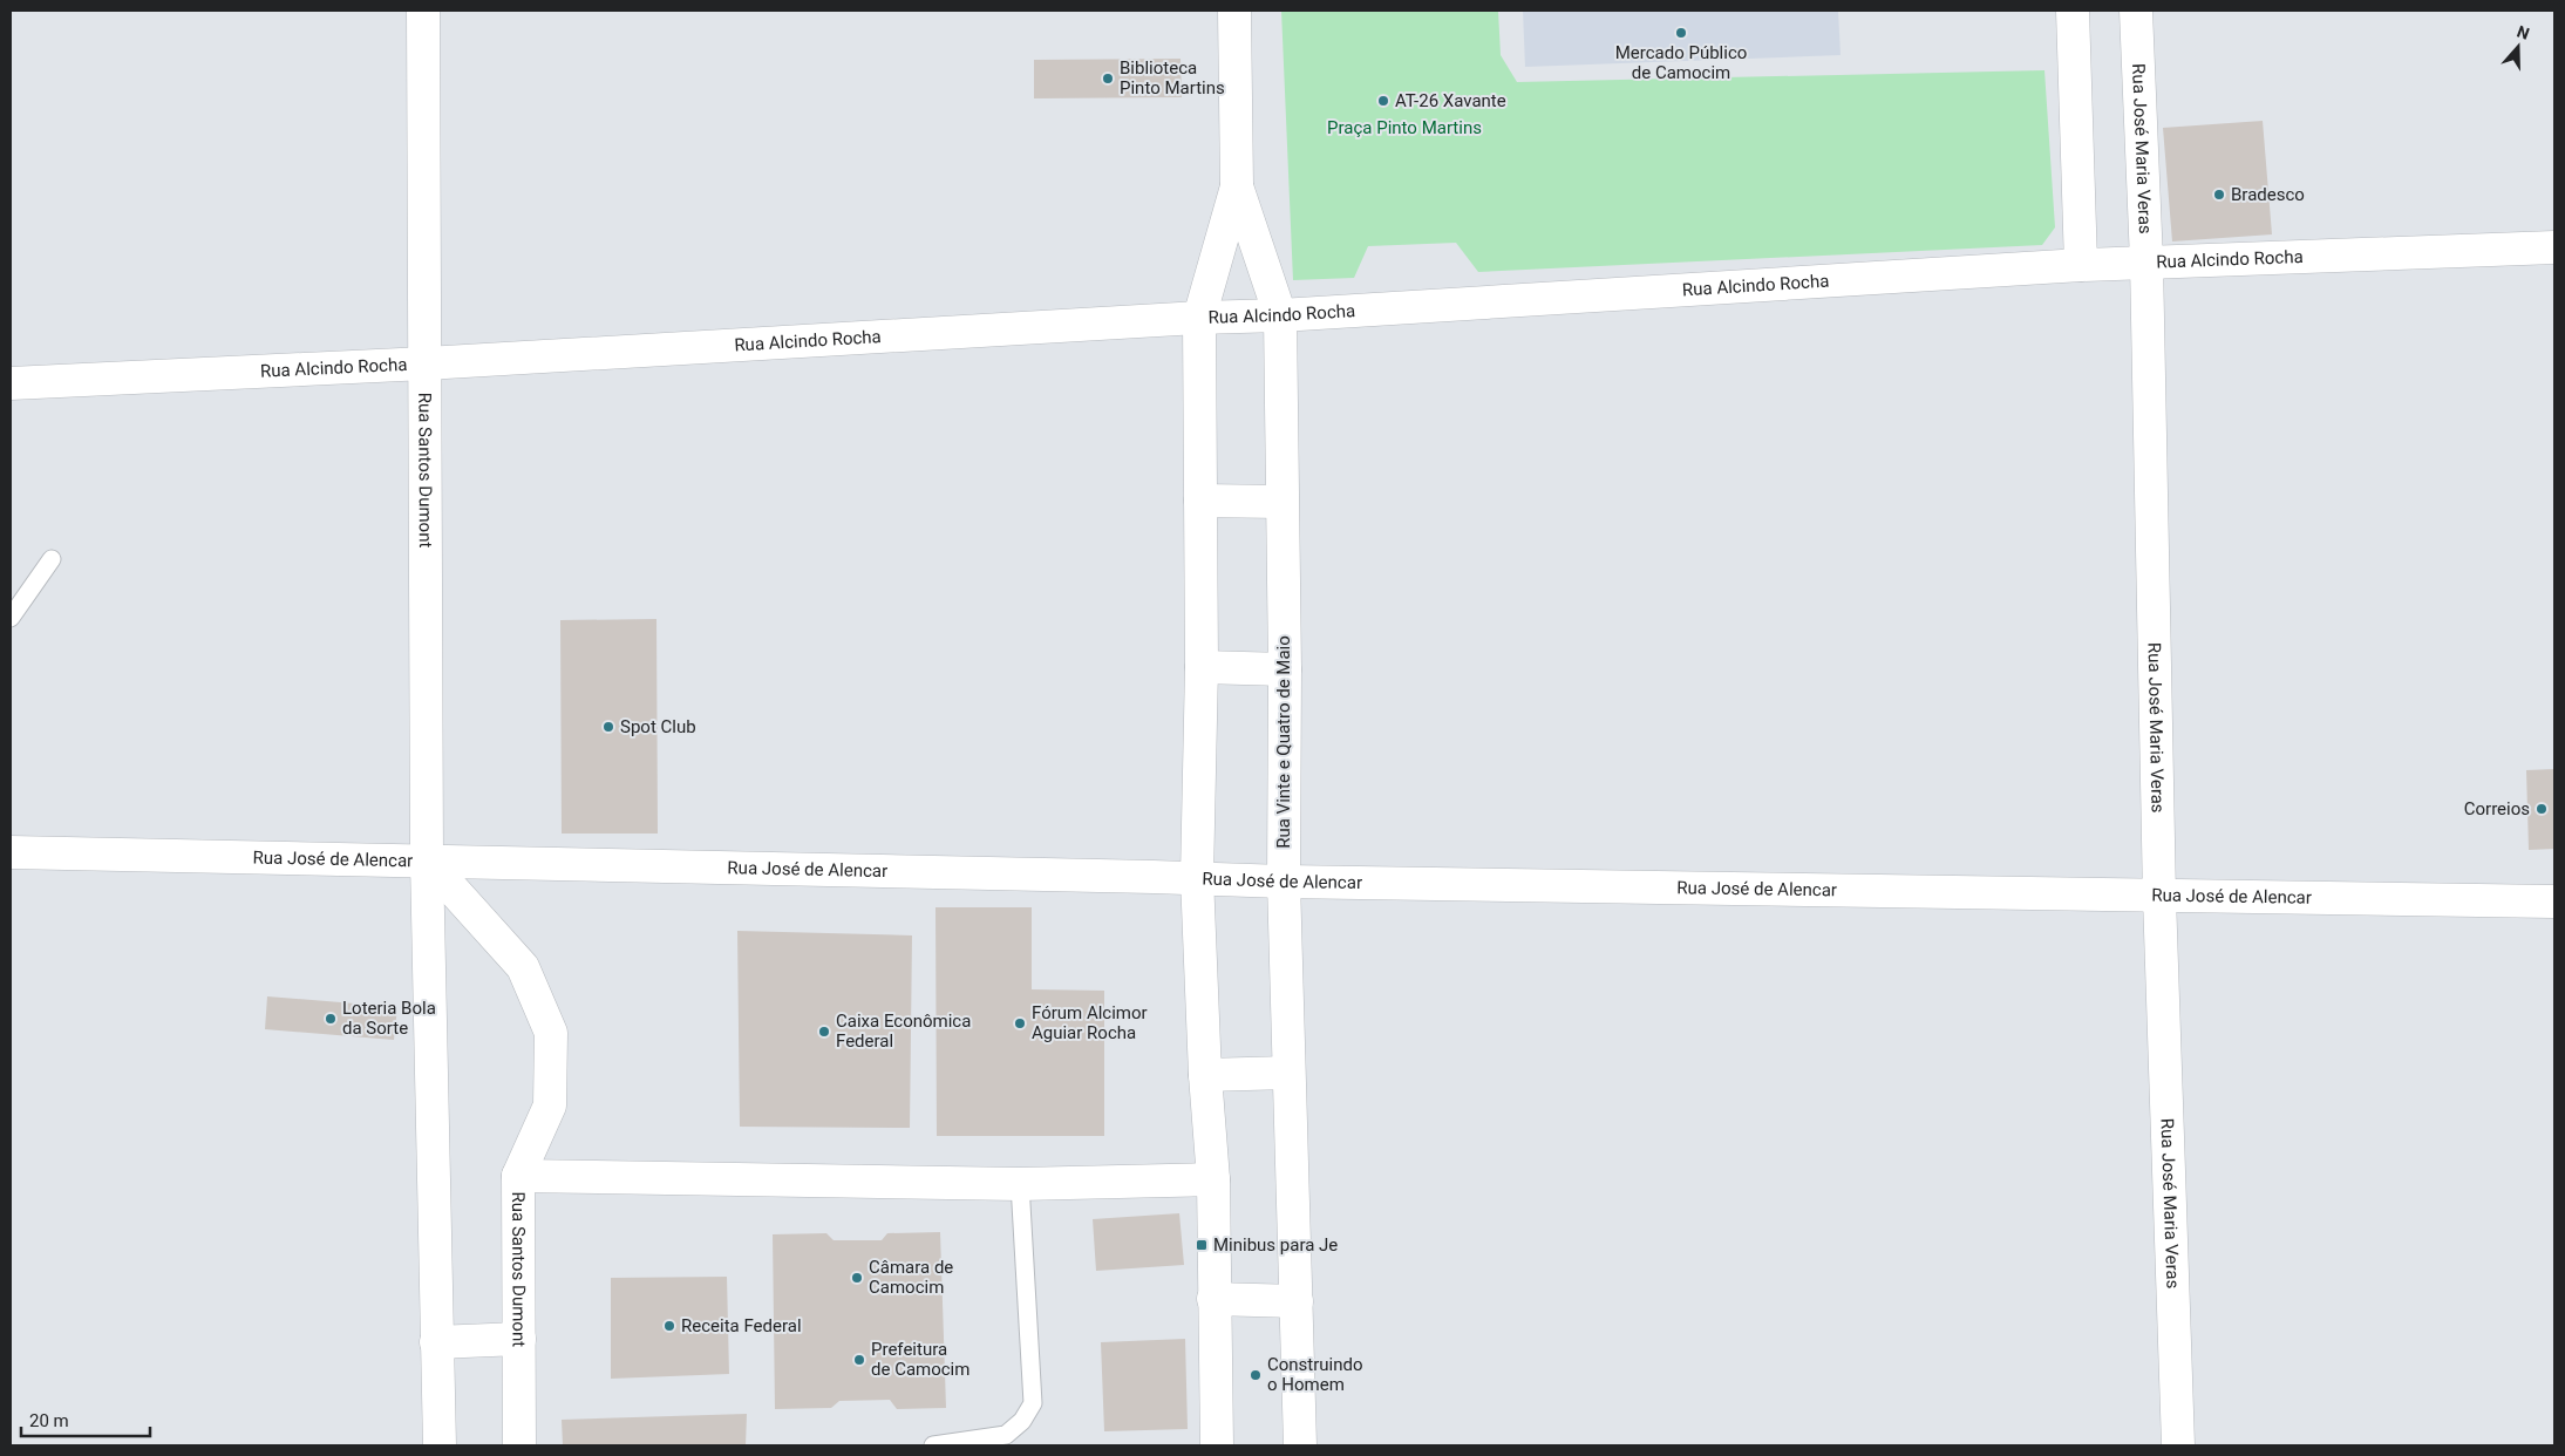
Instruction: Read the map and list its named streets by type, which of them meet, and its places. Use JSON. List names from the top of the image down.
{
  "streets": {
    "street": [
      "Rua José Maria Veras",
      "Rua Alcindo Rocha",
      "Rua Santos Dumont",
      "Rua Vinte e Quatro de Maio",
      "Rua José de Alencar"
    ]
  },
  "crossings": [
    ["Rua José Maria Veras", "Rua Alcindo Rocha"],
    ["Rua José Maria Veras", "Rua José de Alencar"],
    ["Rua Alcindo Rocha", "Rua Santos Dumont"],
    ["Rua Alcindo Rocha", "Rua Vinte e Quatro de Maio"],
    ["Rua Santos Dumont", "Rua José de Alencar"],
    ["Rua Vinte e Quatro de Maio", "Rua José de Alencar"]
  ],
  "parks": ["Praça Pinto Martins"],
  "places": {
    "other": [
      "Mercado Público de Camocim",
      "Biblioteca Pinto Martins",
      "AT-26 Xavante",
      "Bradesco",
      "Spot Club",
      "Correios",
      "Loteria Bola da Sorte",
      "Fórum Alcimor Aguiar Rocha",
      "Caixa Econômica Federal",
      "Câmara de Camocim",
      "Receita Federal",
      "Prefeitura de Camocim",
      "Construindo o Homem"
    ],
    "transit": ["Minibus para Je"]
  },
  "scale_bar": "20 m",
  "north": "top"
}
